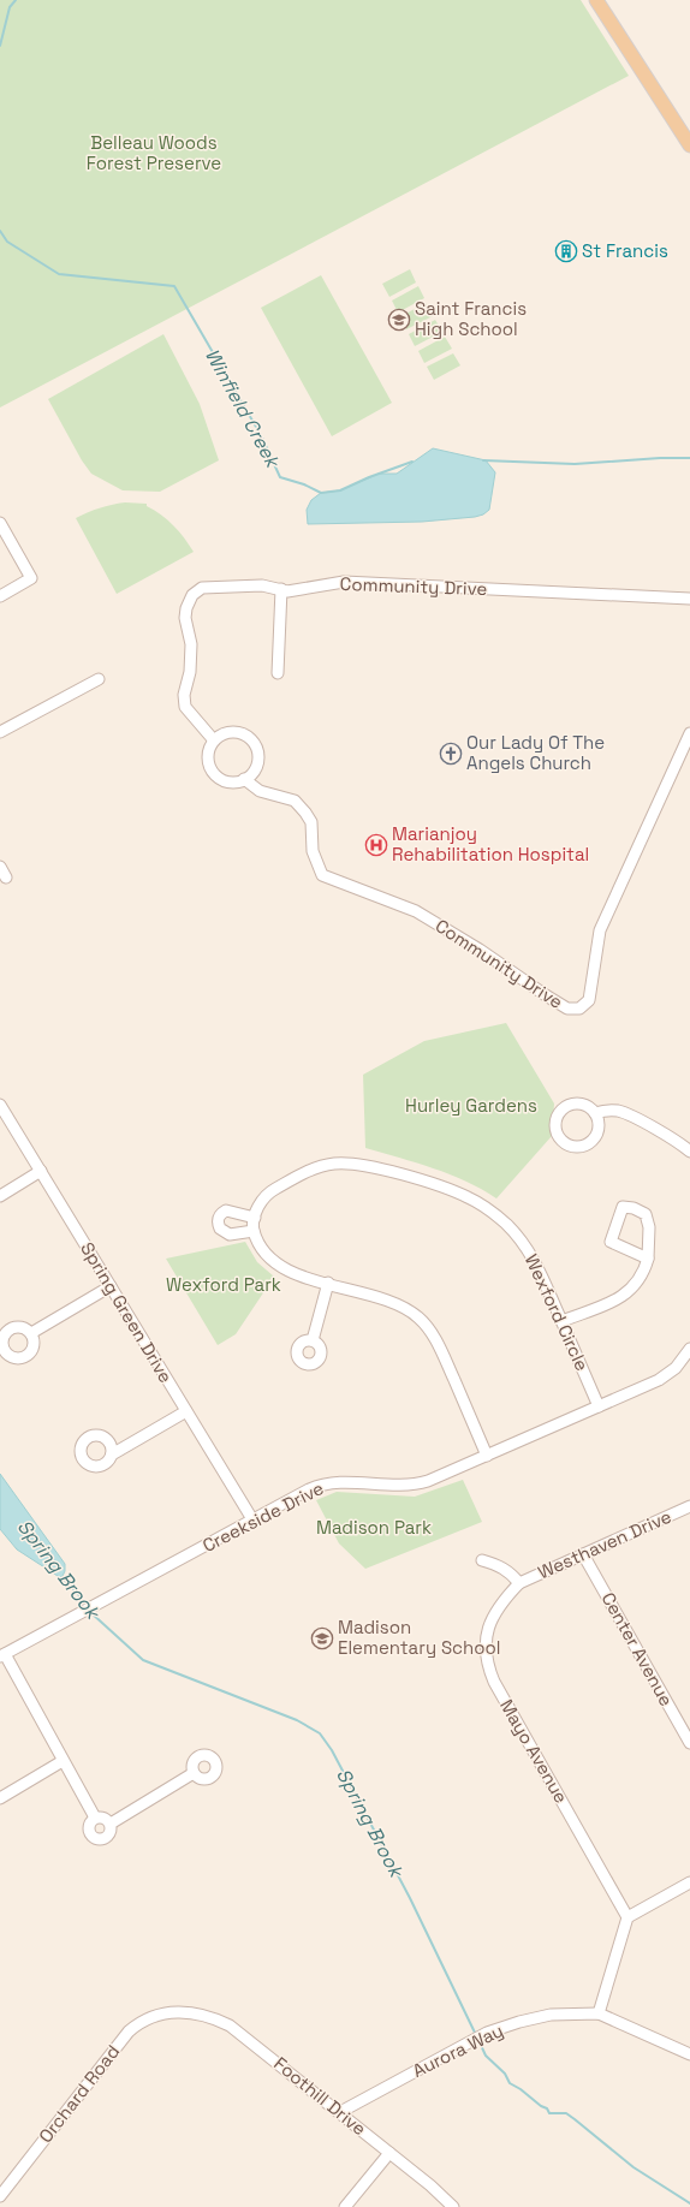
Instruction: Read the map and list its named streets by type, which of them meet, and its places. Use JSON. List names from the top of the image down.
{
  "streets": {
    "street": [
      "Community Drive",
      "Spring Green Drive",
      "Wexford Circle",
      "Creekside Drive",
      "Westhaven Drive",
      "Center Avenue",
      "Mayo Avenue",
      "Aurora Way",
      "Orchard Road",
      "Foothill Drive"
    ]
  },
  "crossings": [
    ["Spring Green Drive", "Creekside Drive"],
    ["Wexford Circle", "Creekside Drive"],
    ["Westhaven Drive", "Center Avenue"],
    ["Westhaven Drive", "Mayo Avenue"],
    ["Aurora Way", "Foothill Drive"],
    ["Orchard Road", "Foothill Drive"]
  ],
  "water": ["Winfield Creek", "Spring Brook"],
  "parks": [
    "Belleau Woods Forest Preserve",
    "Hurley Gardens",
    "Wexford Park",
    "Madison Park"
  ],
  "places": {
    "building": ["St Francis"],
    "school or university": ["Saint Francis High School", "Madison Elementary School"],
    "church": ["Our Lady Of The Angels Church"],
    "hospital": ["Marianjoy Rehabilitation Hospital"]
  }
}
